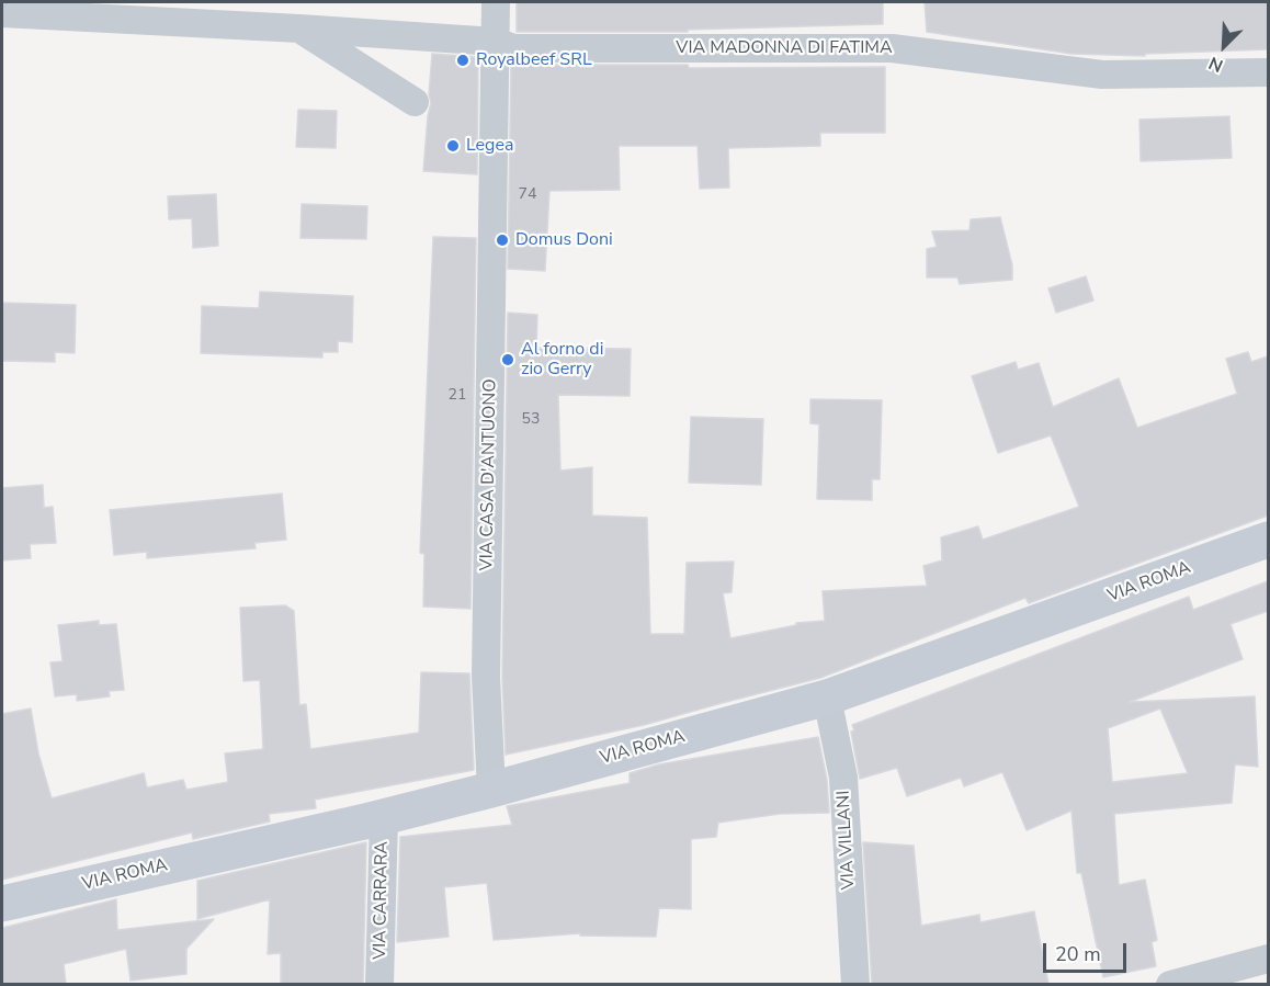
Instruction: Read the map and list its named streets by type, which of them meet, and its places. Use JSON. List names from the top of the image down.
{
  "streets": {
    "main road": ["VIA ROMA"],
    "street": [
      "VIA MADONNA DI FATIMA",
      "VIA CASA D'ANTUONO",
      "VIA VILLANI",
      "VIA CARRARA"
    ]
  },
  "crossings": [
    ["VIA MADONNA DI FATIMA", "VIA CASA D'ANTUONO"],
    ["VIA CASA D'ANTUONO", "VIA ROMA"],
    ["VIA ROMA", "VIA VILLANI"],
    ["VIA ROMA", "VIA CARRARA"]
  ],
  "places": [
    "Royalbeef SRL",
    "Legea",
    "Domus Doni",
    "Al forno di zio Gerry"
  ],
  "house_numbers": ["74", "21", "53"],
  "scale_bar": "20 m",
  "north": "bottom left"
}
